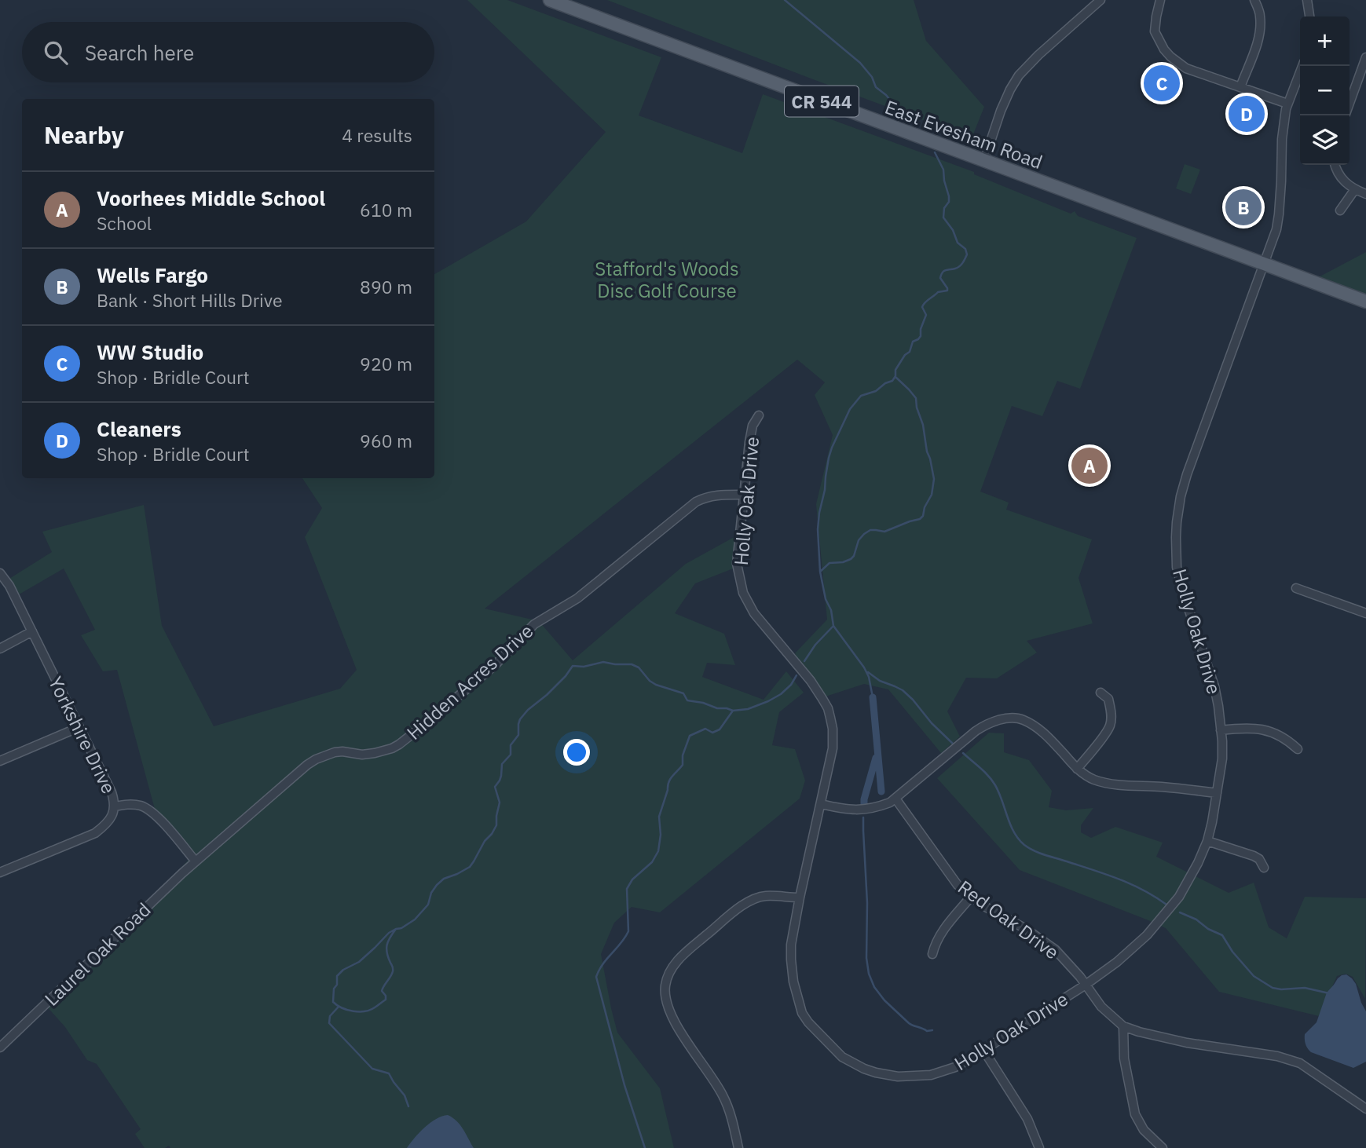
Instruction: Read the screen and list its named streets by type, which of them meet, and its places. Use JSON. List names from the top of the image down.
{
  "streets": {
    "main road": ["CR 544", "East Evesham Road"],
    "street": [
      "Holly Oak Drive",
      "Hidden Acres Drive",
      "Yorkshire Drive",
      "Red Oak Drive",
      "Laurel Oak Road"
    ]
  },
  "crossings": [
    ["East Evesham Road", "Holly Oak Drive"],
    ["Holly Oak Drive", "Hidden Acres Drive"],
    ["Holly Oak Drive", "Red Oak Drive"],
    ["Hidden Acres Drive", "Laurel Oak Road"]
  ],
  "parks": ["Stafford's Woods Disc Golf Course"],
  "page": {
    "map_buttons": ["+", "−"],
    "search": "Search here",
    "pins": [
      "C",
      "D",
      "B",
      "A"
    ],
    "heading": ["Nearby", "4 results"],
    "list": [
      {
        "mark": "A",
        "name": "Voorhees Middle School",
        "note": "School",
        "value": "610 m"
      },
      {
        "mark": "B",
        "name": "Wells Fargo",
        "note": "Bank · Short Hills Drive",
        "value": "890 m"
      },
      {
        "mark": "C",
        "name": "WW Studio",
        "note": "Shop · Bridle Court",
        "value": "920 m"
      },
      {
        "mark": "D",
        "name": "Cleaners",
        "note": "Shop · Bridle Court",
        "value": "960 m"
      }
    ]
  }
}
